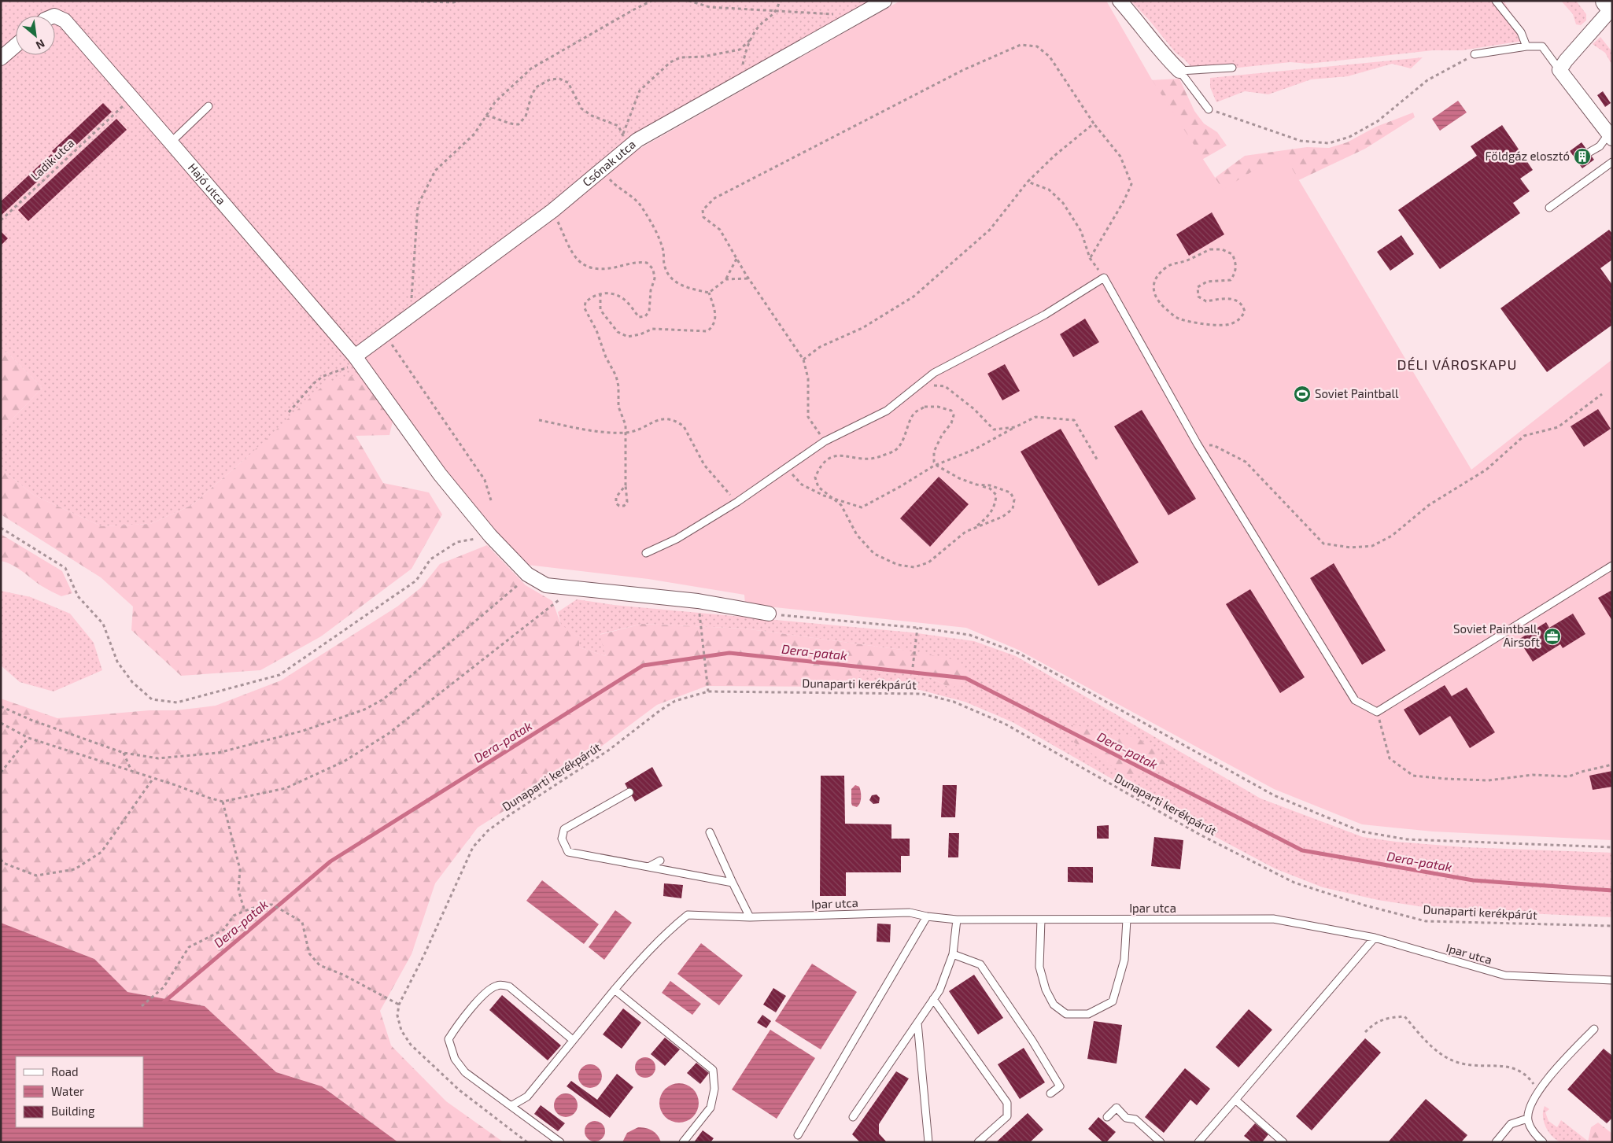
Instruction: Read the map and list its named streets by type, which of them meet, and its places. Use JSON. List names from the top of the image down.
{
  "streets": {
    "street": ["Csónak utca", "Hajó utca"],
    "lane": ["Ipar utca"],
    "path": ["Ladik utca", "Dunaparti kerékpárút"]
  },
  "crossings": [
    ["Csónak utca", "Hajó utca"]
  ],
  "districts": ["DÉLI VÁROSKAPU"],
  "water": ["Dera-patak"],
  "places": {
    "building": ["Földgáz elosztó"],
    "sports": ["Soviet Paintball"],
    "office": ["Soviet Paintball, Airsoft"]
  },
  "legend": ["Road", "Water", "Building"],
  "north": "bottom right"
}
